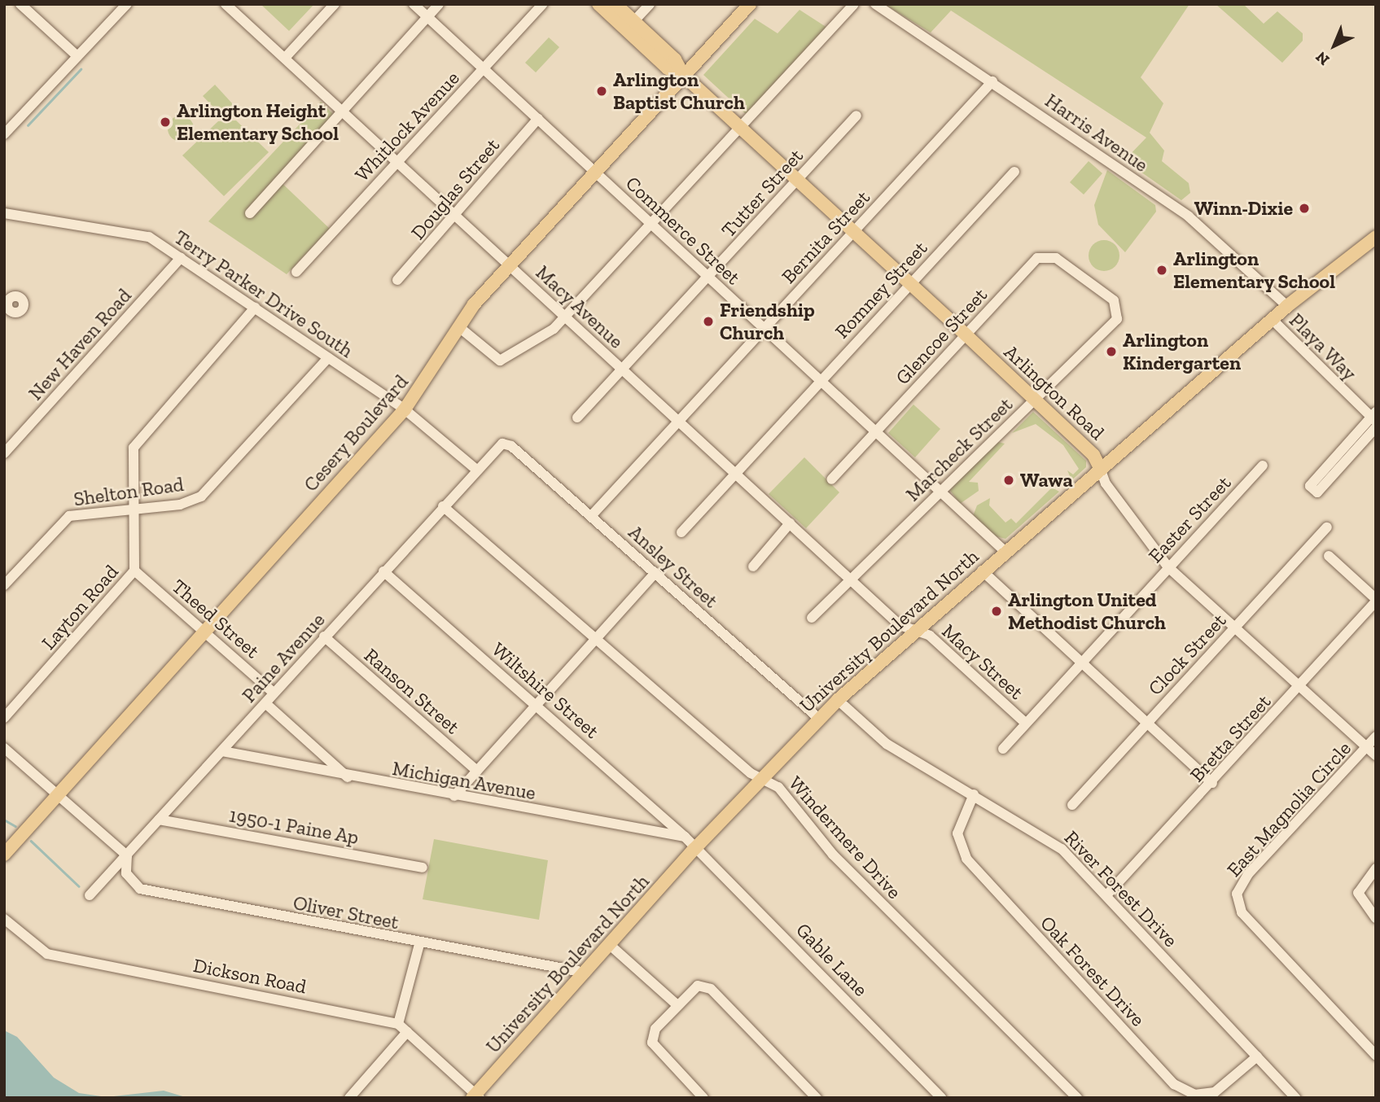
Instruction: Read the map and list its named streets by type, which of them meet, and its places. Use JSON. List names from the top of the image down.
{
  "streets": {
    "main road": ["Arlington Road", "Cesery Boulevard", "University Boulevard North"],
    "street": [
      "Whitlock Avenue",
      "Harris Avenue",
      "Douglas Street",
      "Tutter Street",
      "Commerce Street",
      "Bernita Street",
      "Romney Street",
      "Terry Parker Drive South",
      "Macy Avenue",
      "Glencoe Street",
      "New Haven Road",
      "Playa Way",
      "Marcheck Street",
      "Shelton Road",
      "Easter Street",
      "Ansley Street",
      "Layton Road",
      "Theed Street",
      "Clock Street",
      "Paine Avenue",
      "Macy Street",
      "Wiltshire Street",
      "Ranson Street",
      "Bretta Street",
      "Michigan Avenue",
      "East Magnolia Circle",
      "1950-1 Paine Ap",
      "Windermere Drive",
      "River Forest Drive",
      "Oliver Street",
      "Gable Lane",
      "Oak Forest Drive",
      "Dickson Road"
    ]
  },
  "crossings": [
    ["Whitlock Avenue", "Commerce Street"],
    ["Whitlock Avenue", "Macy Avenue"],
    ["Harris Avenue", "Bernita Street"],
    ["Harris Avenue", "University Boulevard North"],
    ["Douglas Street", "Commerce Street"],
    ["Douglas Street", "Macy Avenue"],
    ["Tutter Street", "Commerce Street"],
    ["Tutter Street", "Macy Avenue"],
    ["Tutter Street", "Arlington Road"],
    ["Commerce Street", "Bernita Street"],
    ["Commerce Street", "Romney Street"],
    ["Commerce Street", "Glencoe Street"],
    ["Commerce Street", "Cesery Boulevard"],
    ["Commerce Street", "Marcheck Street"],
    ["Commerce Street", "University Boulevard North"],
    ["Bernita Street", "Macy Avenue"],
    ["Bernita Street", "Arlington Road"],
    ["Bernita Street", "Ansley Street"],
    ["Romney Street", "Macy Avenue"],
    ["Romney Street", "Arlington Road"],
    ["Terry Parker Drive South", "New Haven Road"],
    ["Terry Parker Drive South", "Cesery Boulevard"],
    ["Terry Parker Drive South", "Shelton Road"],
    ["Terry Parker Drive South", "Layton Road"],
    ["Terry Parker Drive South", "Paine Avenue"],
    ["Macy Avenue", "Cesery Boulevard"],
    ["Macy Avenue", "Marcheck Street"],
    ["Macy Avenue", "University Boulevard North"],
    ["Macy Avenue", "Macy Street"],
    ["Glencoe Street", "Arlington Road"],
    ["Glencoe Street", "Marcheck Street"],
    ["Playa Way", "University Boulevard North"],
    ["Arlington Road", "Cesery Boulevard"],
    ["Arlington Road", "Marcheck Street"],
    ["Arlington Road", "Easter Street"],
    ["Arlington Road", "University Boulevard North"],
    ["Arlington Road", "Clock Street"],
    ["Arlington Road", "Bretta Street"],
    ["Arlington Road", "East Magnolia Circle"],
    ["Cesery Boulevard", "Theed Street"],
    ["Shelton Road", "Layton Road"],
    ["Easter Street", "Macy Street"],
    ["Ansley Street", "University Boulevard North"],
    ["Ansley Street", "Paine Avenue"],
    ["Layton Road", "Theed Street"],
    ["Theed Street", "Paine Avenue"],
    ["University Boulevard North", "Macy Street"],
    ["University Boulevard North", "Windermere Drive"],
    ["University Boulevard North", "River Forest Drive"],
    ["University Boulevard North", "Oliver Street"],
    ["University Boulevard North", "Gable Lane"],
    ["Paine Avenue", "Wiltshire Street"],
    ["Paine Avenue", "Ranson Street"],
    ["Paine Avenue", "Michigan Avenue"],
    ["Paine Avenue", "1950-1 Paine Ap"],
    ["Paine Avenue", "Windermere Drive"],
    ["Paine Avenue", "Oliver Street"],
    ["Wiltshire Street", "Michigan Avenue"],
    ["Bretta Street", "River Forest Drive"],
    ["River Forest Drive", "Oak Forest Drive"]
  ],
  "places": [
    "Arlington Baptist Church",
    "Arlington Height Elementary School",
    "Winn-Dixie",
    "Arlington Elementary School",
    "Friendship Church",
    "Arlington Kindergarten",
    "Wawa",
    "Arlington United Methodist Church"
  ],
  "north": "bottom left"
}
